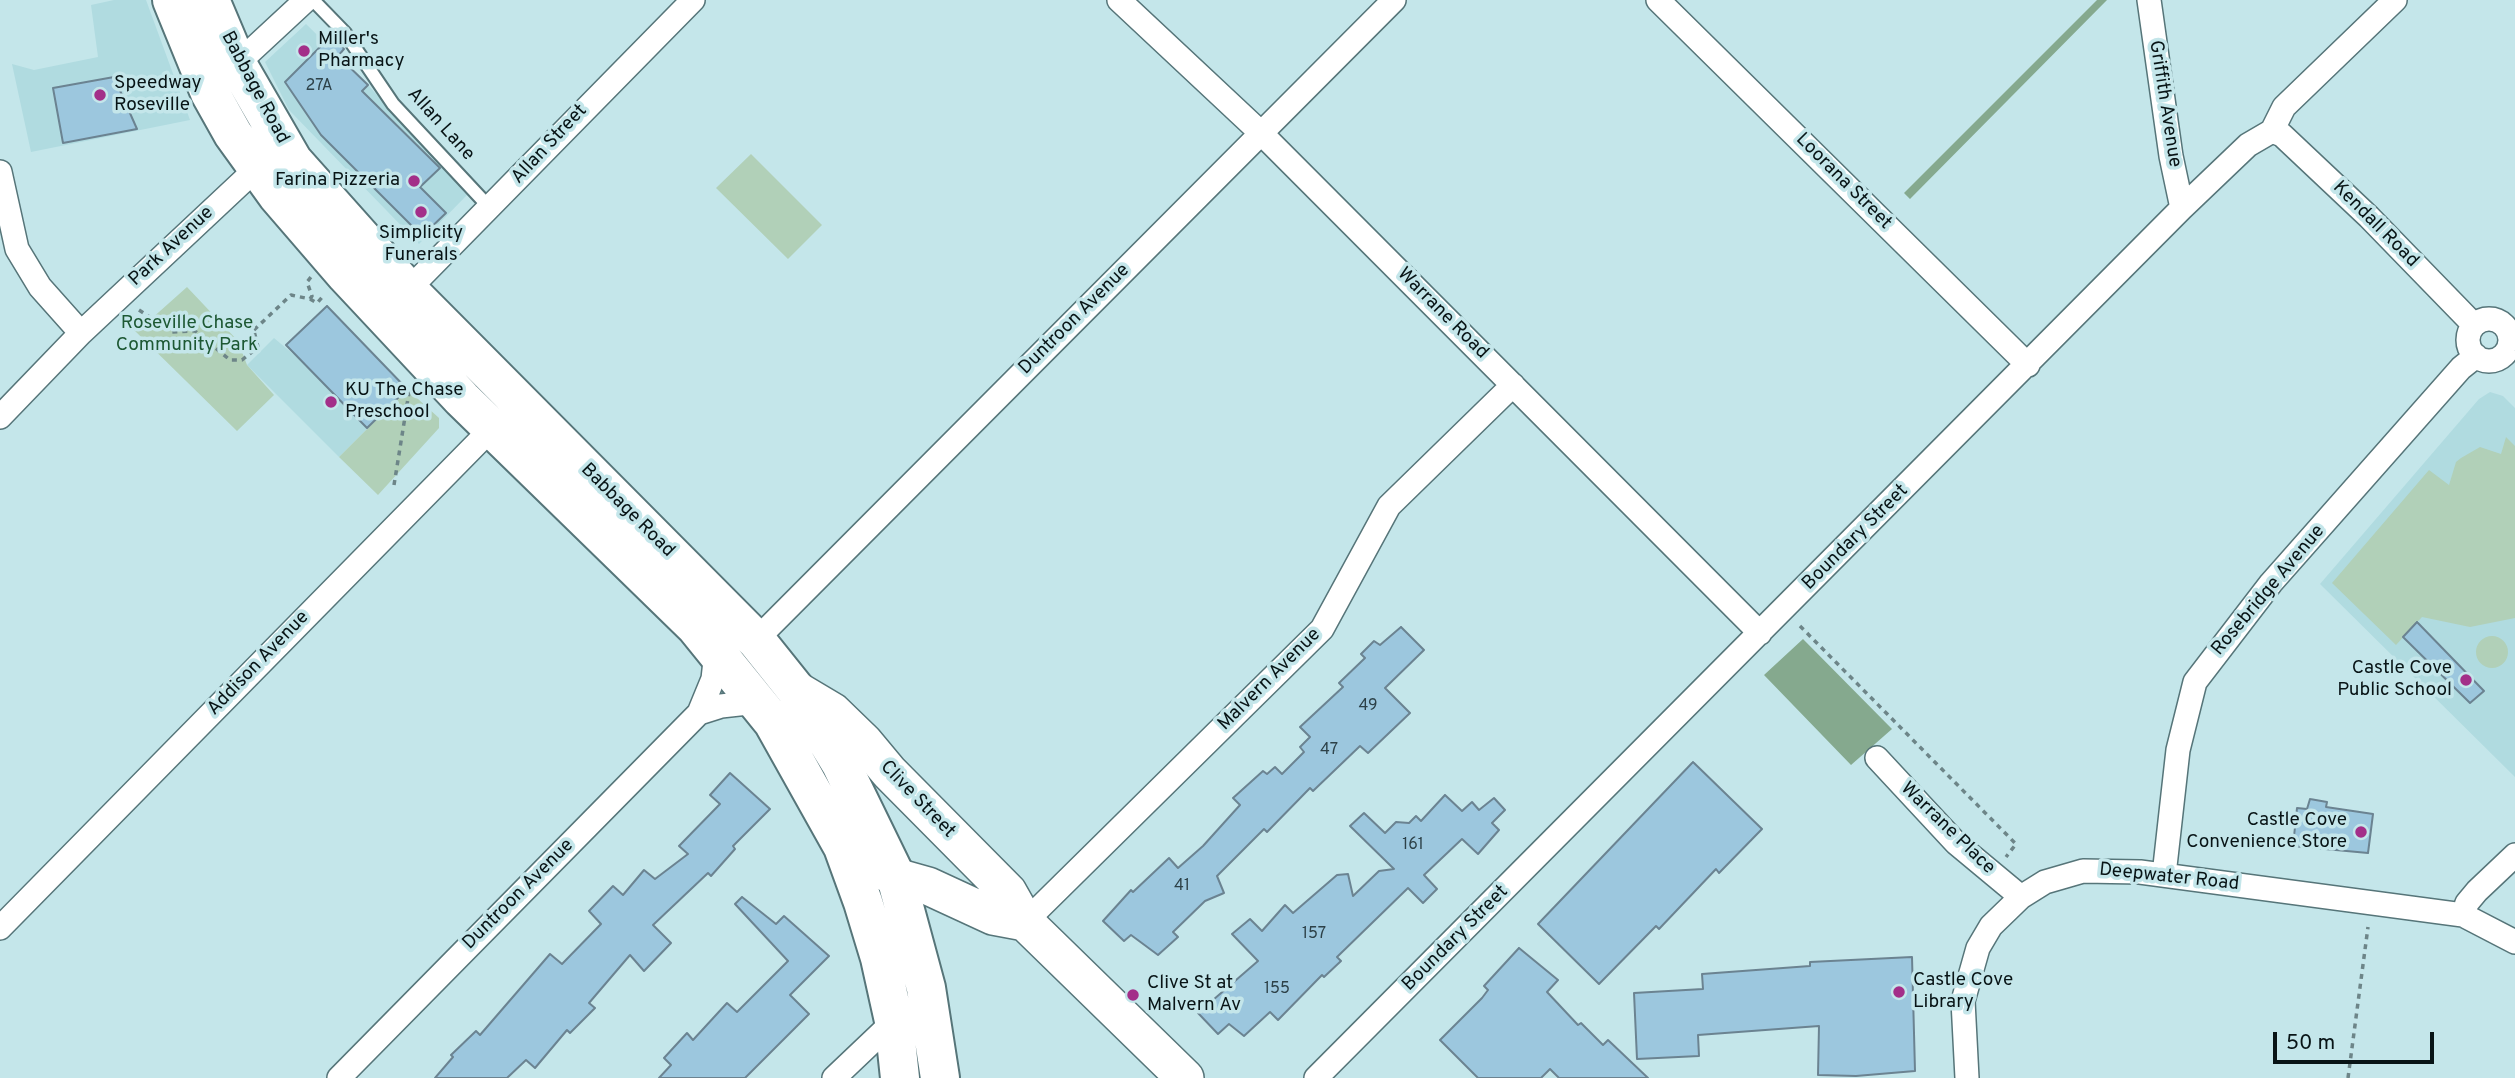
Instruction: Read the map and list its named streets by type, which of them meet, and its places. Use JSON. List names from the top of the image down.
{
  "streets": {
    "highway": ["Babbage Road"],
    "main road": ["Clive Street"],
    "street": [
      "Griffith Avenue",
      "Allan Street",
      "Loorana Street",
      "Kendall Road",
      "Park Avenue",
      "Warrane Road",
      "Duntroon Avenue",
      "Boundary Street",
      "Rosebridge Avenue",
      "Addison Avenue",
      "Malvern Avenue",
      "Warrane Place",
      "Deepwater Road"
    ],
    "lane": ["Allan Lane"]
  },
  "crossings": [
    ["Babbage Road", "Allan Street"],
    ["Babbage Road", "Park Avenue"],
    ["Babbage Road", "Duntroon Avenue"],
    ["Babbage Road", "Addison Avenue"],
    ["Babbage Road", "Clive Street"],
    ["Griffith Avenue", "Boundary Street"],
    ["Allan Lane", "Allan Street"],
    ["Loorana Street", "Boundary Street"],
    ["Kendall Road", "Boundary Street"],
    ["Kendall Road", "Rosebridge Avenue"],
    ["Warrane Road", "Duntroon Avenue"],
    ["Warrane Road", "Boundary Street"],
    ["Warrane Road", "Malvern Avenue"],
    ["Rosebridge Avenue", "Deepwater Road"],
    ["Malvern Avenue", "Clive Street"],
    ["Warrane Place", "Deepwater Road"]
  ],
  "parks": ["Roseville Chase Community Park"],
  "places": [
    "Miller's Pharmacy",
    "Speedway Roseville",
    "Farina Pizzeria",
    "Simplicity Funerals",
    "KU The Chase Preschool",
    "Castle Cove Public School",
    "Castle Cove Convenience Store",
    "Castle Cove Library",
    "Clive St at Malvern Av"
  ],
  "house_numbers": [
    "27A",
    "49",
    "47",
    "161",
    "41",
    "157",
    "155"
  ],
  "scale_bar": "50 m"
}
